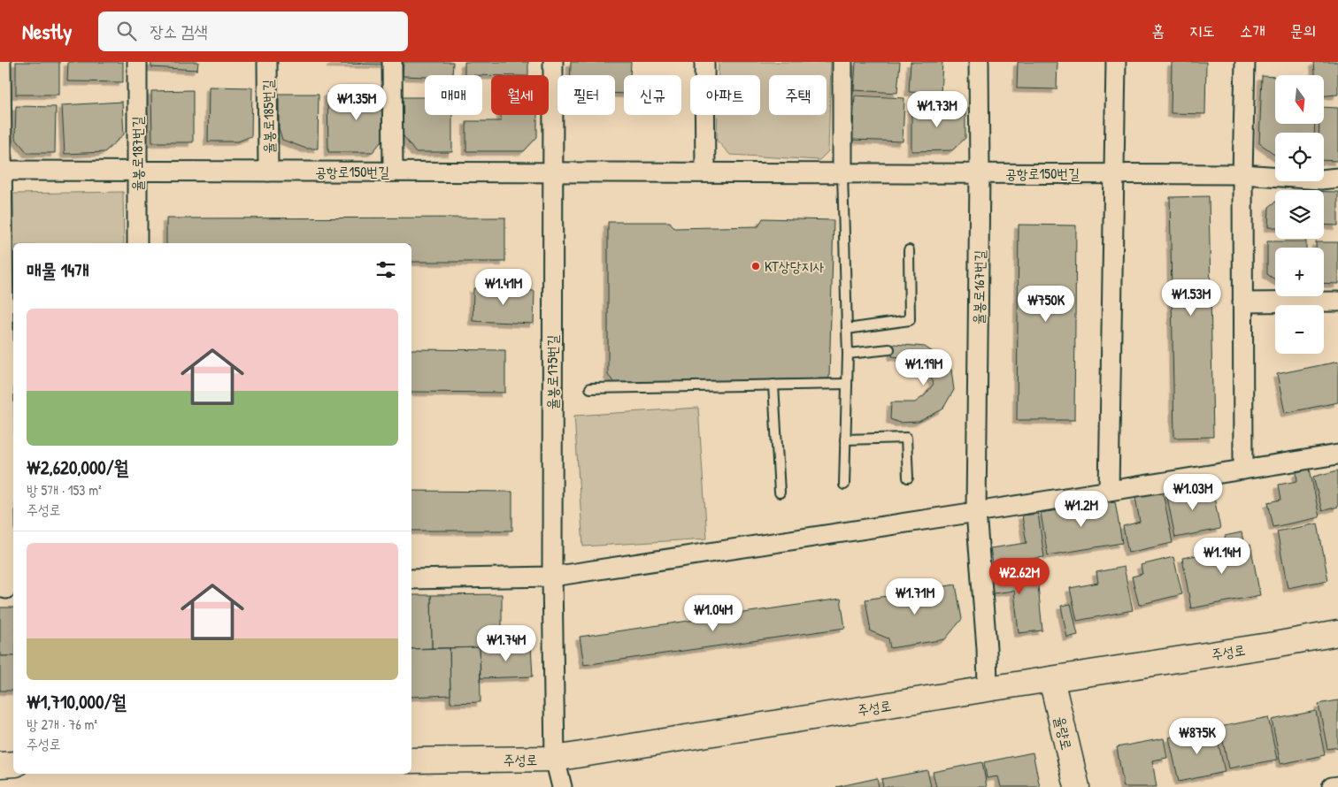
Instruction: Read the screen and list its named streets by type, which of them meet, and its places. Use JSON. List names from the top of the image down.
{
  "streets": {
    "street": [
      "율봉로185번길",
      "율봉로187번길",
      "공항로150번길",
      "율봉로167번길",
      "율봉로175번길",
      "주성로",
      "율량로"
    ]
  },
  "crossings": [
    ["율봉로185번길", "공항로150번길"],
    ["율봉로187번길", "공항로150번길"],
    ["공항로150번길", "율봉로167번길"],
    ["공항로150번길", "율봉로175번길"],
    ["율봉로167번길", "주성로"],
    ["율봉로175번길", "주성로"],
    ["주성로", "율량로"]
  ],
  "places": ["KT상당지사"],
  "north": "bottom",
  "page": {
    "header": "Nestly",
    "search": "장소 검색",
    "nav": [
      "홈",
      "지도",
      "소개",
      "문의"
    ],
    "map_buttons": ["+", "−"],
    "chip": [
      "매매",
      "월세",
      "필터",
      "신규",
      "아파트",
      "주택"
    ],
    "price": [
      "₩1.35M",
      "₩1.73M",
      "₩1.41M",
      "₩1.53M",
      "₩750K",
      "₩1.19M",
      "₩1.03M",
      "₩1.2M",
      "₩1.14M",
      "₩2.62M",
      "₩1.71M",
      "₩1.04M",
      "₩1.74M",
      "₩875K"
    ],
    "heading": "매물 14개",
    "list": [
      {
        "name": "₩2,620,000/월",
        "note": "방 5개 · 153 m² · 주성로"
      },
      {
        "name": "₩1,710,000/월",
        "note": "방 2개 · 76 m² · 주성로"
      }
    ]
  }
}
